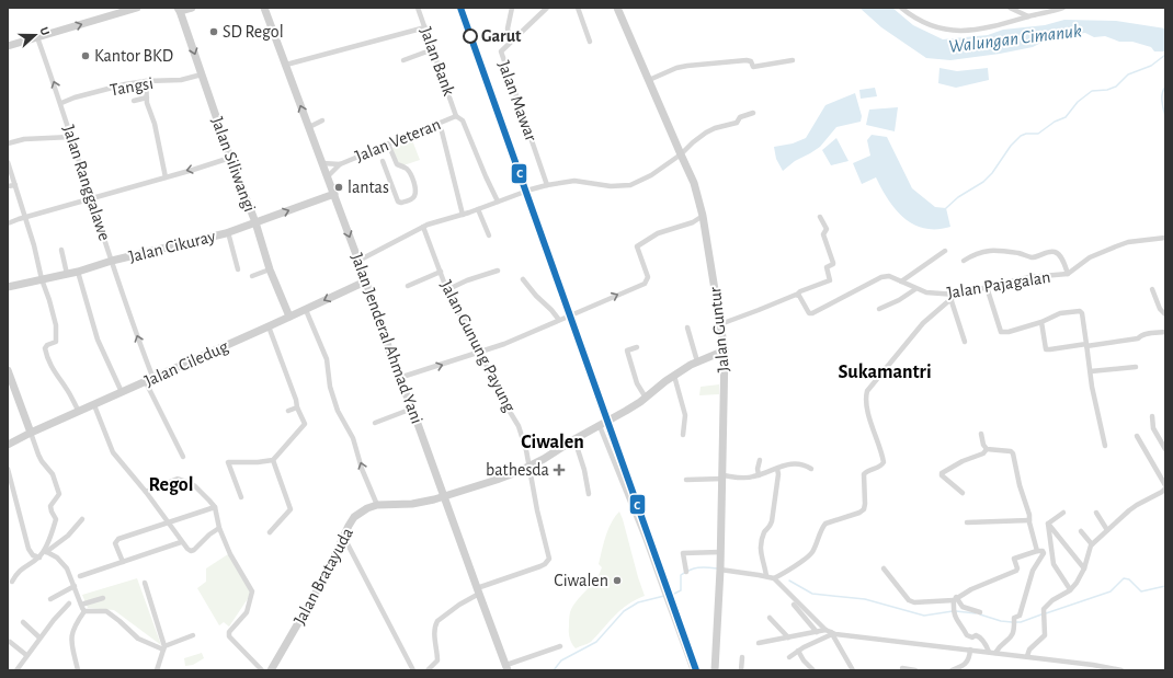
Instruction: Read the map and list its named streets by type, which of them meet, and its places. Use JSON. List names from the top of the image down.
{
  "streets": {
    "street": [
      "Jalan Bank",
      "Tangsi",
      "Jalan Mawar",
      "Jalan Veteran",
      "Jalan Siliwangi",
      "Jalan Ranggalawe",
      "Jalan Cikuray",
      "Jalan Pajagalan",
      "Jalan Guntur",
      "Jalan Jenderal Ahmad Yani",
      "Jalan Gunung Payung",
      "Jalan Ciledug",
      "Jalan Bratayuda"
    ]
  },
  "crossings": [
    ["Jalan Bank", "Jalan Veteran"],
    ["Tangsi", "Jalan Siliwangi"],
    ["Tangsi", "Jalan Ranggalawe"],
    ["Jalan Veteran", "Jalan Jenderal Ahmad Yani"],
    ["Jalan Siliwangi", "Jalan Cikuray"],
    ["Jalan Siliwangi", "Jalan Ciledug"],
    ["Jalan Ranggalawe", "Jalan Cikuray"],
    ["Jalan Ranggalawe", "Jalan Ciledug"],
    ["Jalan Cikuray", "Jalan Jenderal Ahmad Yani"],
    ["Jalan Guntur", "Jalan Bratayuda"],
    ["Jalan Jenderal Ahmad Yani", "Jalan Gunung Payung"],
    ["Jalan Jenderal Ahmad Yani", "Jalan Ciledug"],
    ["Jalan Jenderal Ahmad Yani", "Jalan Bratayuda"],
    ["Jalan Gunung Payung", "Jalan Bratayuda"]
  ],
  "districts": ["Sukamantri", "Ciwalen", "Regol"],
  "water": ["Walungan Cimanuk"],
  "places": {
    "other": [
      "SD Regol",
      "Garut",
      "Kantor BKD",
      "lantas",
      "Ciwalen"
    ],
    "health": ["bathesda"]
  },
  "lines": ["transit line C"],
  "north": "right"
}
